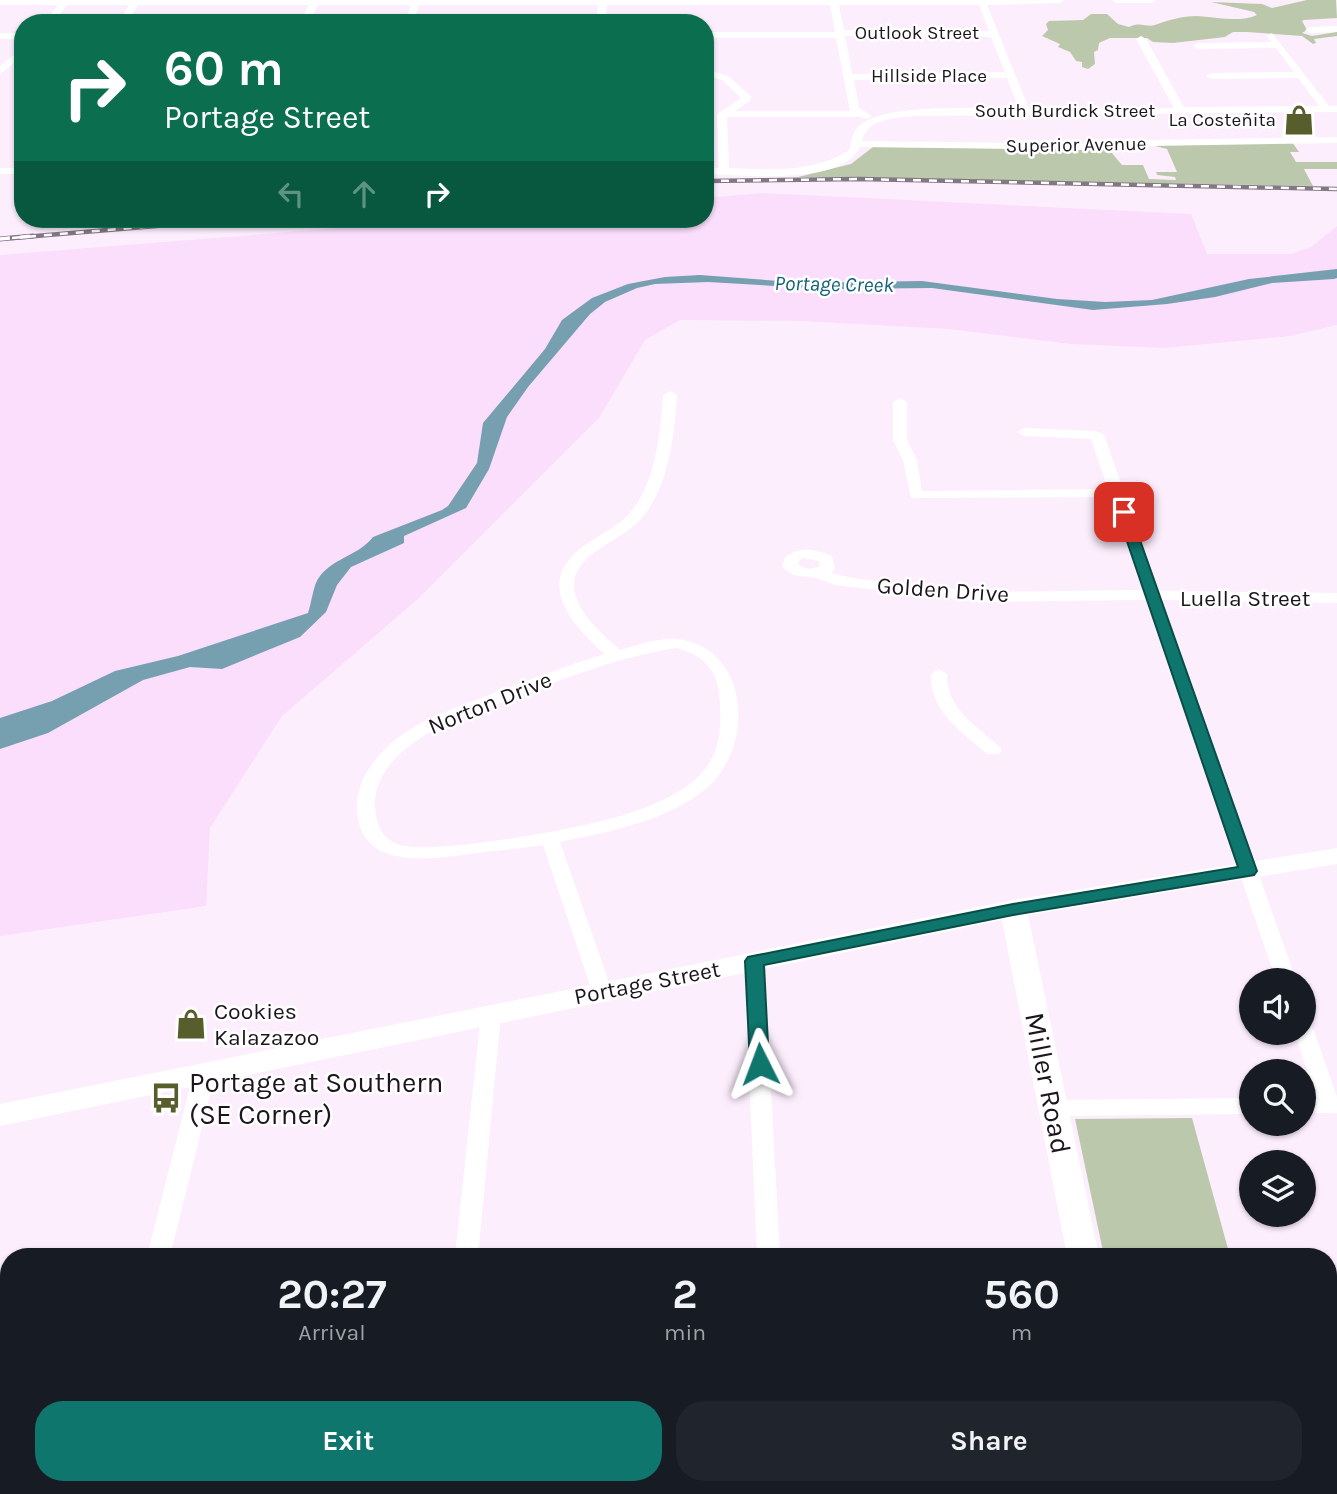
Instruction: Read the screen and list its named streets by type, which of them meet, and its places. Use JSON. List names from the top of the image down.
{
  "streets": {
    "main road": ["Portage Street", "Miller Road"],
    "street": [
      "Outlook Street",
      "Hillside Place",
      "South Burdick Street",
      "Superior Avenue",
      "Golden Drive",
      "Luella Street",
      "Norton Drive"
    ]
  },
  "crossings": [
    ["Golden Drive", "Luella Street"],
    ["Portage Street", "Miller Road"]
  ],
  "water": ["Portage Creek"],
  "places": {
    "shop": ["La Costeñita", "Cookies Kalazazoo"],
    "bus stop": ["Portage at Southern (SE Corner)"]
  },
  "page": {
    "turn": ["60 m", "Portage Street"],
    "eta": [
      "20:27",
      "Arrival",
      "2",
      "min",
      "560",
      "m"
    ],
    "buttons": ["Exit", "Share"]
  }
}
